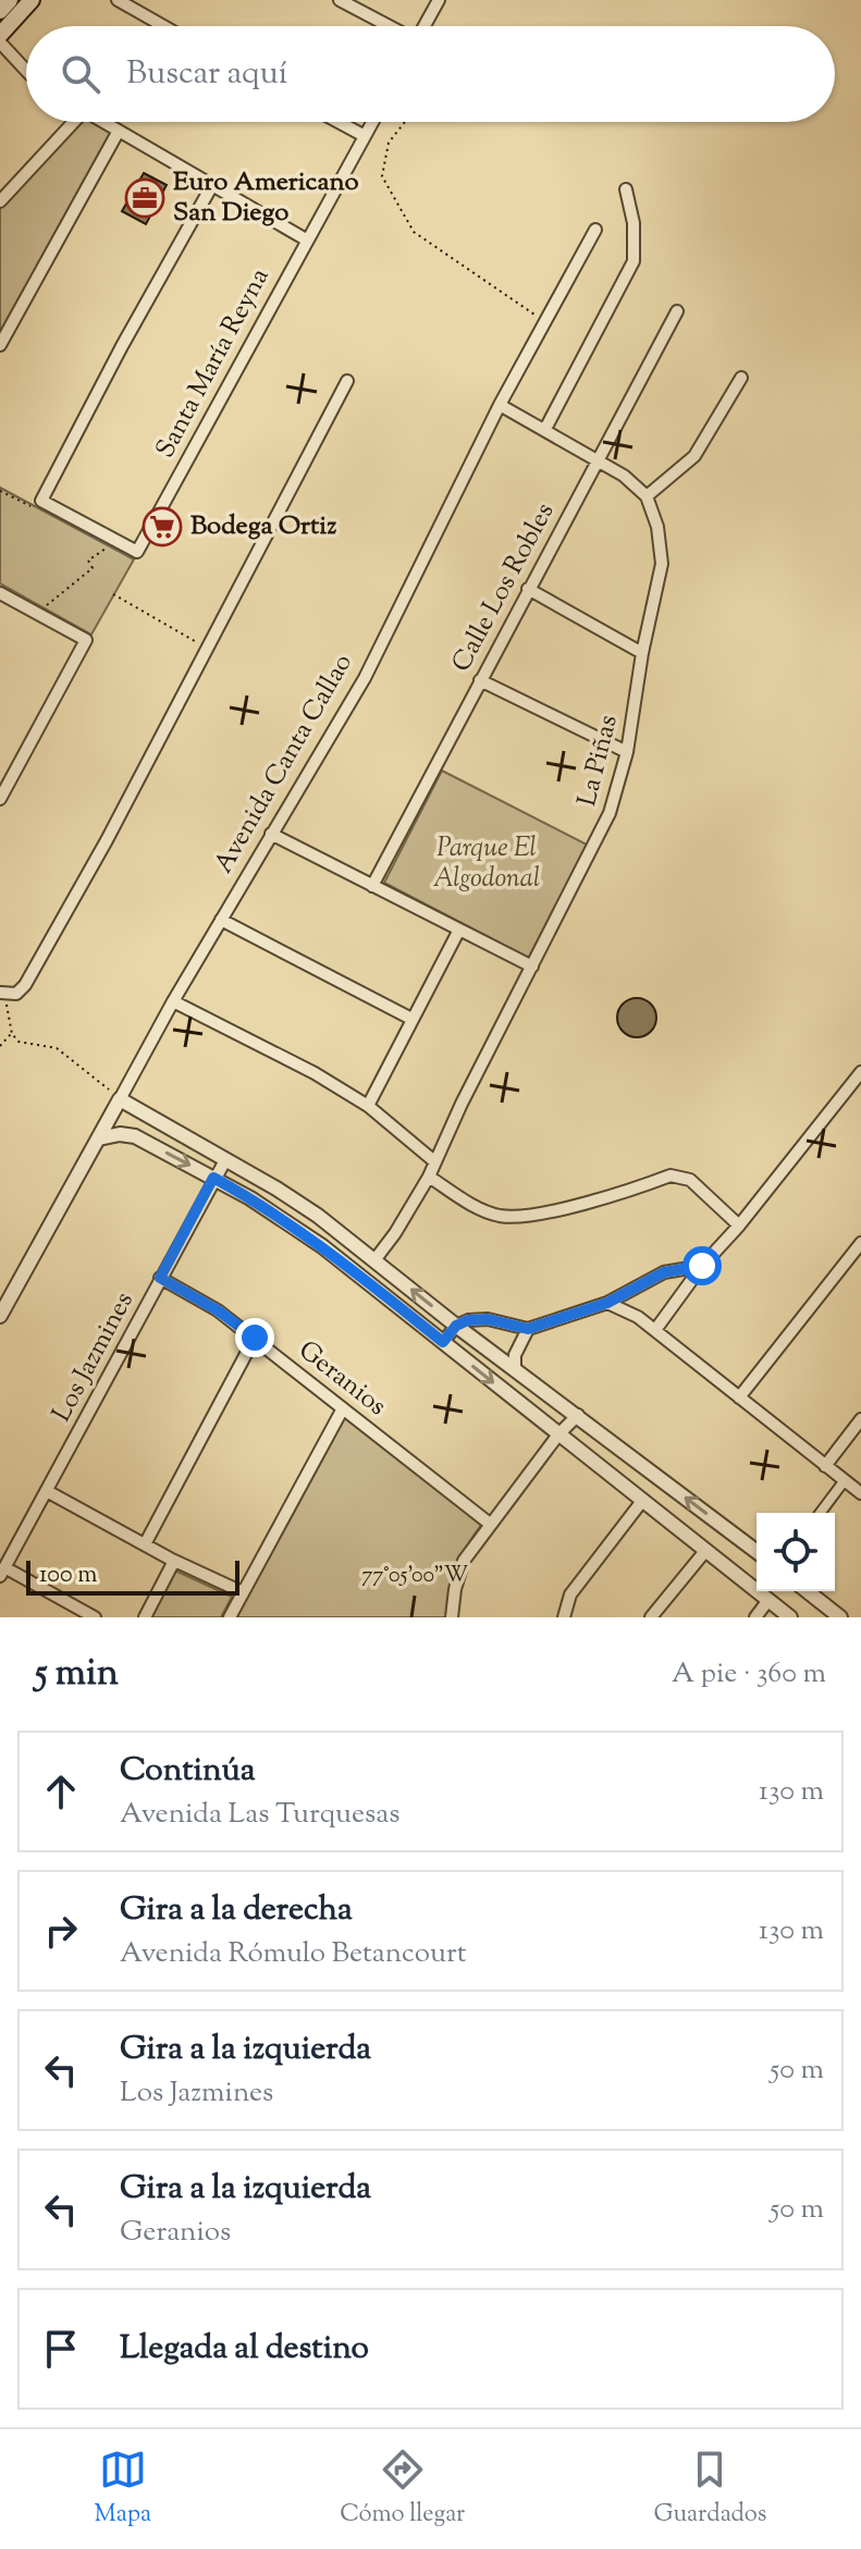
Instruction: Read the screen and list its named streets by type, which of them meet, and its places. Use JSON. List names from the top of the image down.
{
  "streets": {
    "street": [
      "Santa María Reyna",
      "Calle Los Robles",
      "La Piñas",
      "Avenida Canta Callao",
      "Los Jazmines",
      "Geranios"
    ]
  },
  "crossings": [
    ["Los Jazmines", "Geranios"]
  ],
  "parks": ["Parque El Algodonal"],
  "places": {
    "office": ["Euro Americano San Diego"],
    "supermarket": ["Bodega Ortiz"]
  },
  "scale_bar": "100 m",
  "page": {
    "search": "Buscar aquí",
    "scale": "100 m",
    "heading": ["5 min", "A pie · 360 m"],
    "list": [
      ["Continúa", "Avenida Las Turquesas", "130 m"],
      ["Gira a la derecha", "Avenida Rómulo Betancourt", "130 m"],
      ["Gira a la izquierda", "Los Jazmines", "50 m"],
      ["Gira a la izquierda", "Geranios", "50 m"],
      "Llegada al destino"
    ],
    "nav": ["Mapa", "Cómo llegar", "Guardados"]
  },
  "coordinates": ["77°05'00\"W"]
}
